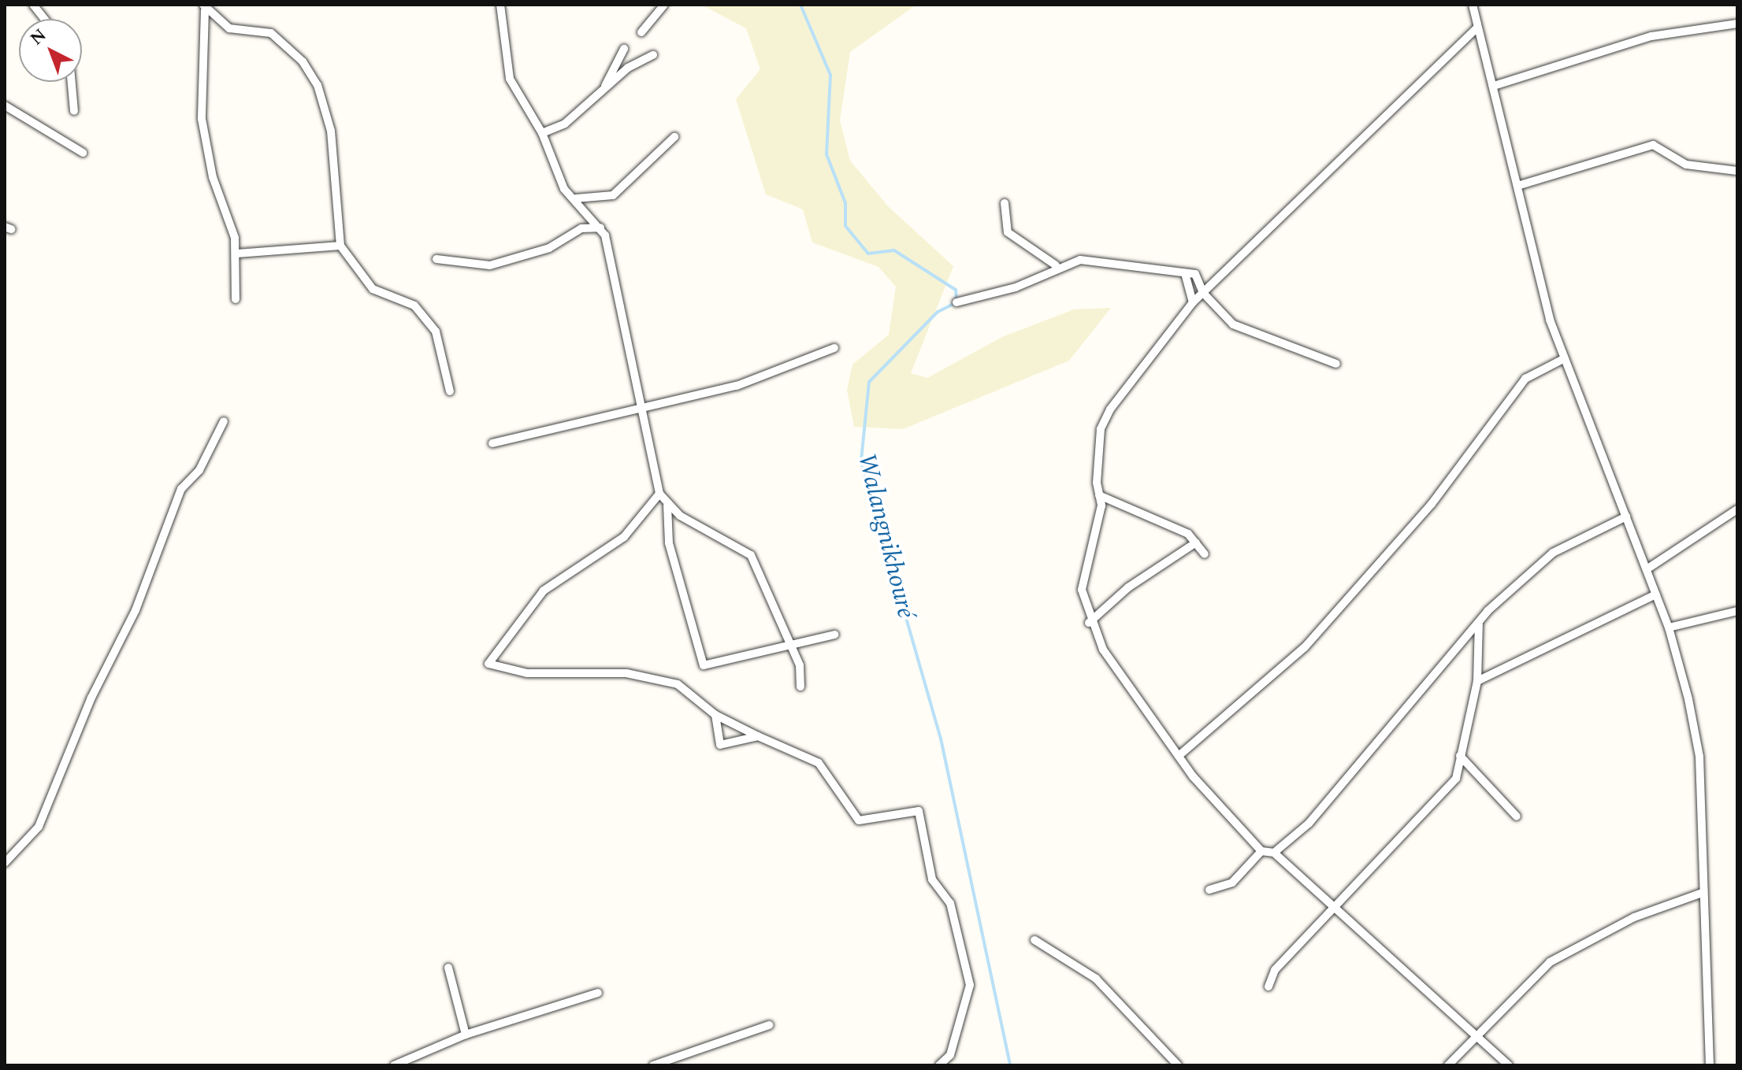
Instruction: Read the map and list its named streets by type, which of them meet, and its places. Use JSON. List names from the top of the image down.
{
  "water": ["Walangnikhouré"],
  "north": "top left"
}
